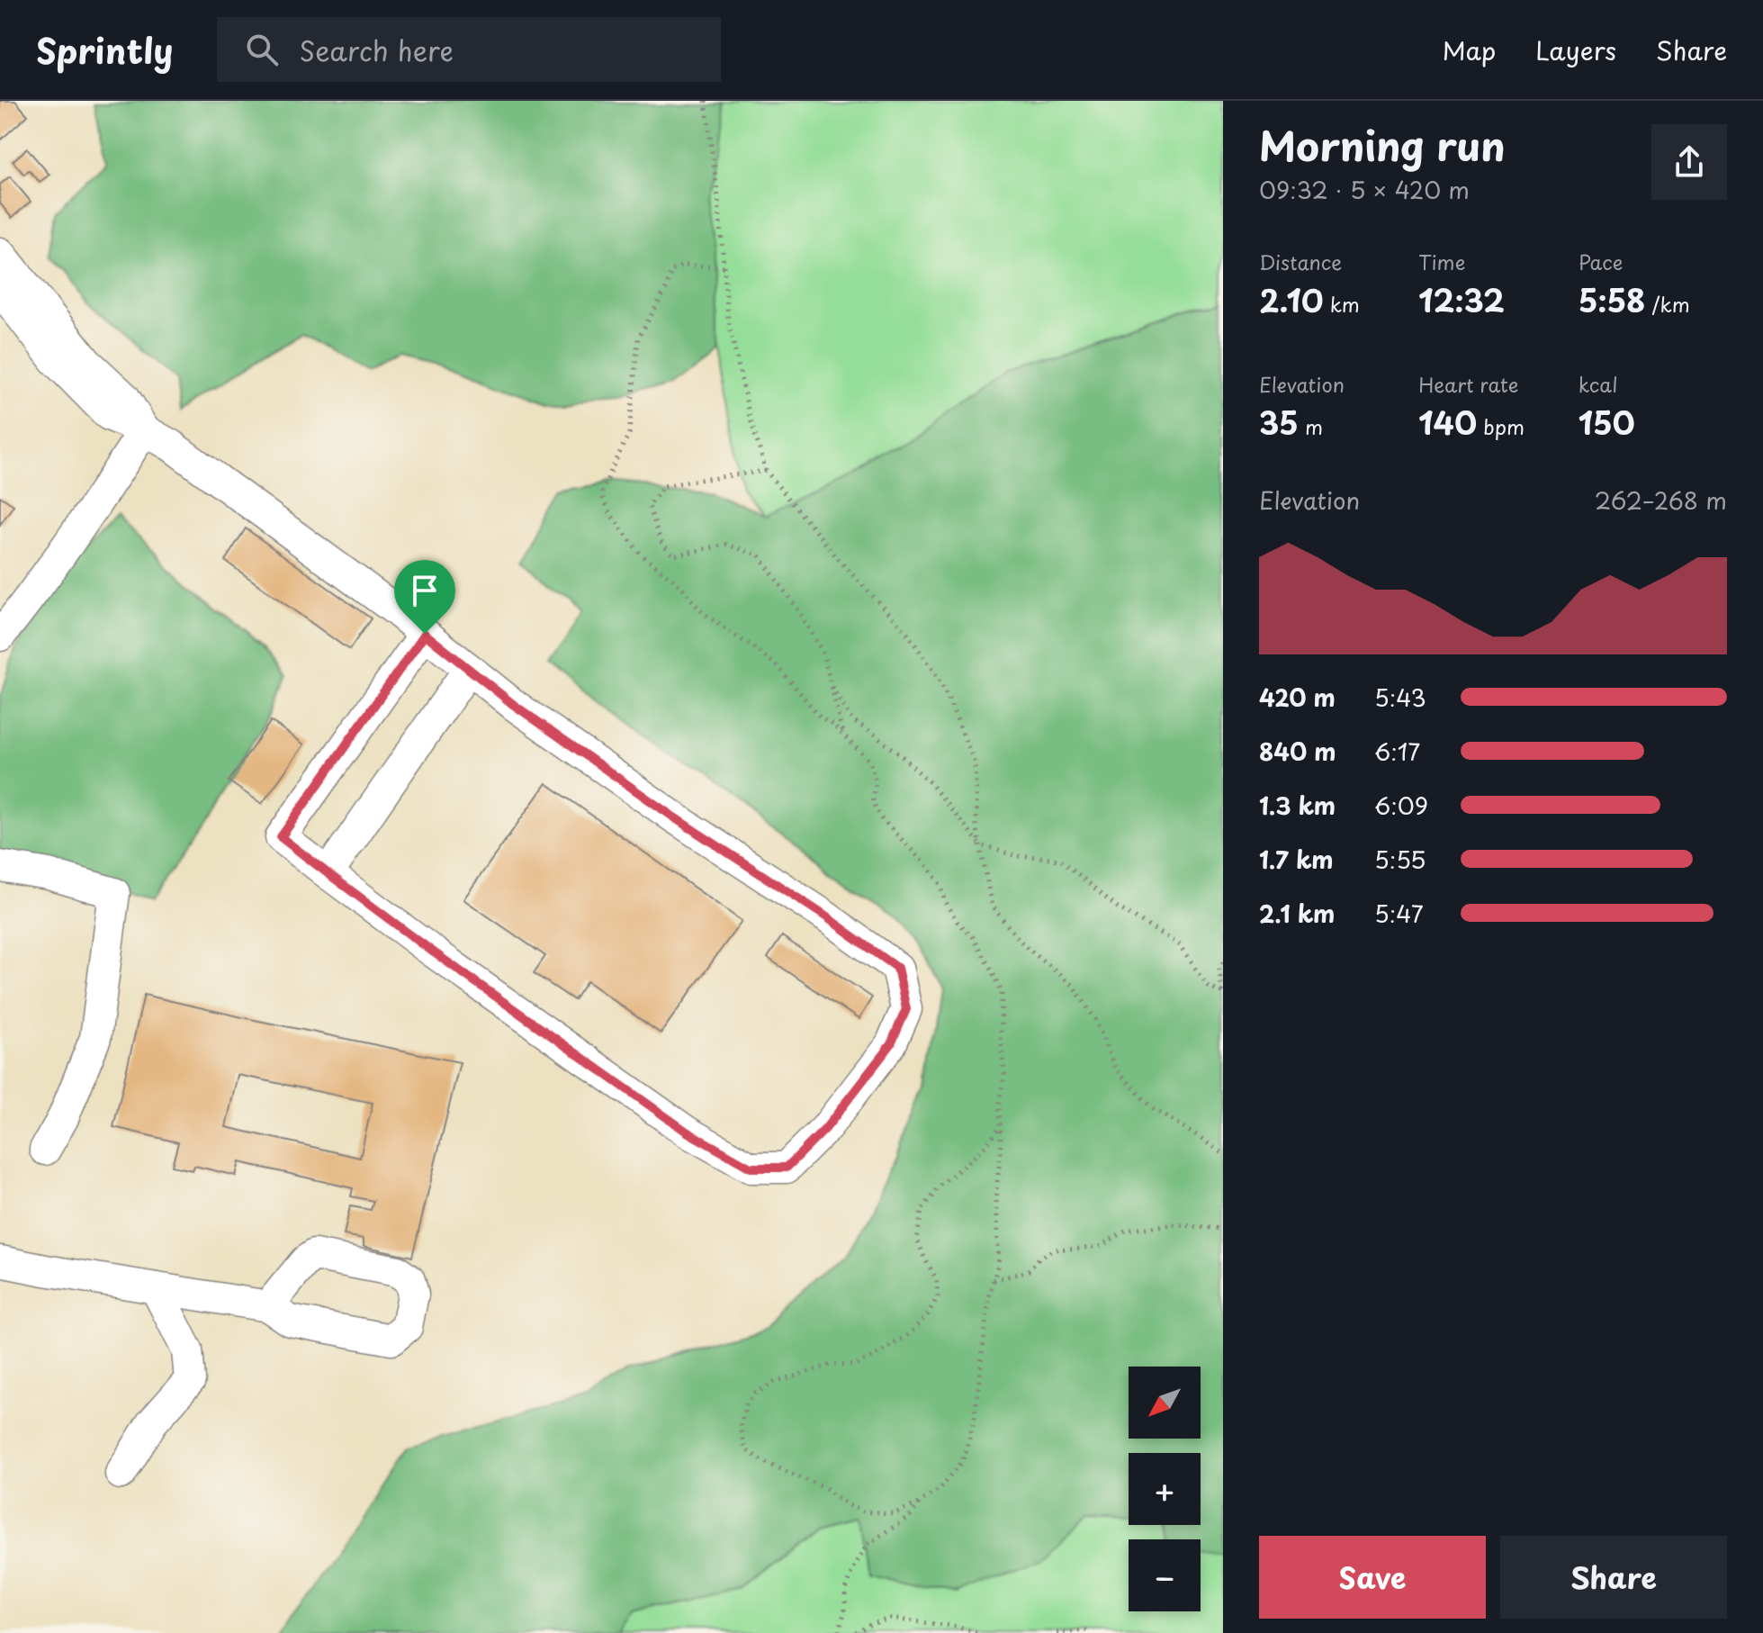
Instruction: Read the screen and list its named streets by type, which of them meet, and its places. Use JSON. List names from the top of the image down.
{
  "north": "bottom left",
  "page": {
    "header": "Sprintly",
    "search": "Search here",
    "nav": ["Map", "Layers", "Share"],
    "heading": ["Morning run", "09:32 · 5 × 420 m"],
    "stats": [
      ["Distance", "2.10 km"],
      ["Time", "12:32"],
      ["Pace", "5:58 /km"],
      ["Elevation", "35 m"],
      ["Heart rate", "140 bpm"],
      ["kcal", "150"]
    ],
    "chart": ["Elevation", "262–268 m"],
    "list": [
      {
        "name": "420 m",
        "note": "5:43"
      },
      {
        "name": "840 m",
        "note": "6:17"
      },
      {
        "name": "1.3 km",
        "note": "6:09"
      },
      {
        "name": "1.7 km",
        "note": "5:55"
      },
      {
        "name": "2.1 km",
        "note": "5:47"
      }
    ],
    "map_buttons": ["+", "−"],
    "buttons": ["Save", "Share"]
  }
}
